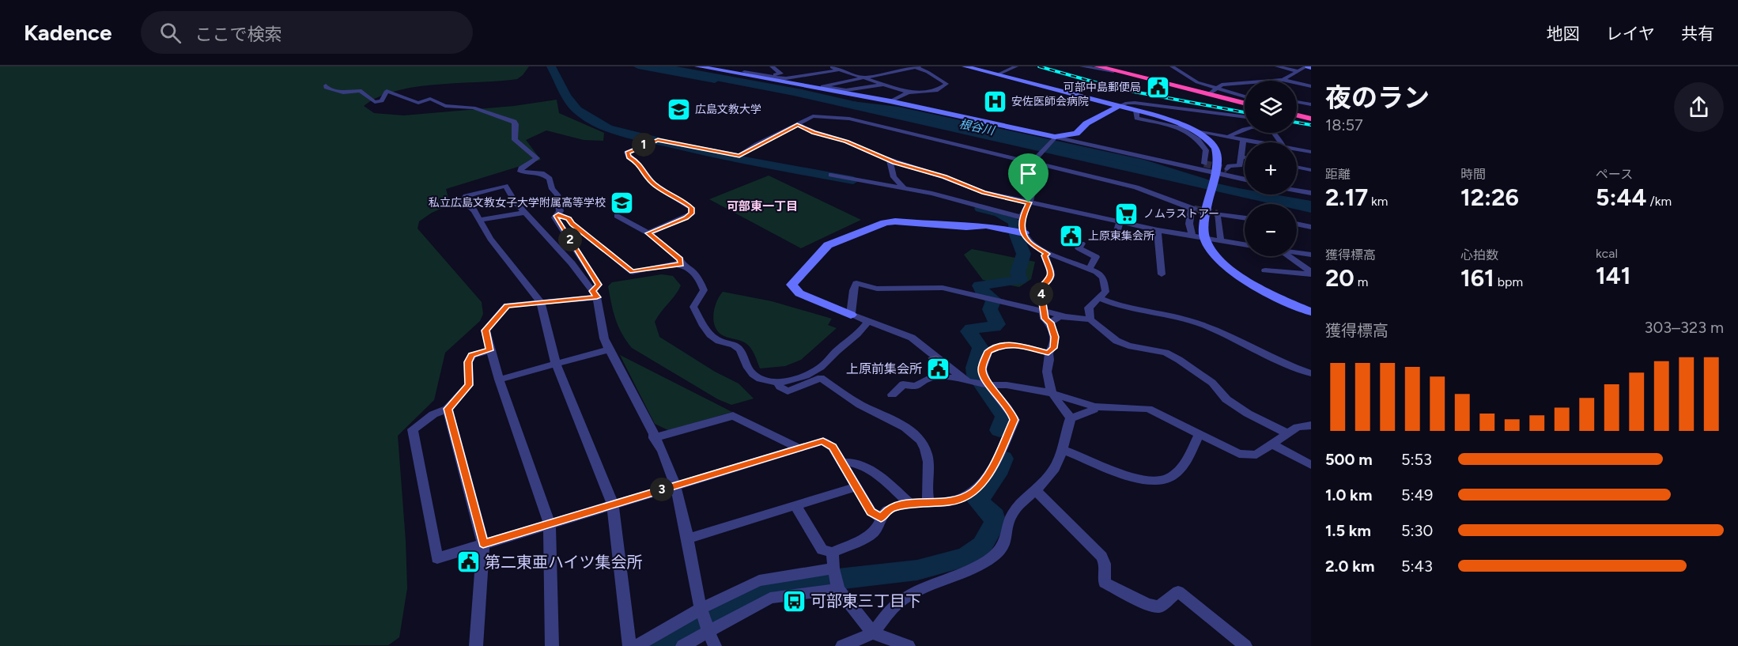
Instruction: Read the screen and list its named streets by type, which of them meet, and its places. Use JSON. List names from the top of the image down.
{
  "districts": ["可部東一丁目"],
  "water": ["根谷川"],
  "places": {
    "public building": [
      "可部中島郵便局",
      "上原東集会所",
      "上原前集会所",
      "第二東亜ハイツ集会所"
    ],
    "hospital": ["安佐医師会病院"],
    "school or university": ["広島文教大学", "私立広島文教女子大学附属高等学校"],
    "supermarket": ["ノムラストアー"],
    "bus stop": ["可部東三丁目下"]
  },
  "page": {
    "header": "Kadence",
    "search": "ここで検索",
    "nav": ["地図", "レイヤ", "共有"],
    "heading": ["夜のラン", "18:57"],
    "map_buttons": ["+", "−"],
    "pins": [
      "1",
      "2",
      "4",
      "3"
    ],
    "stats": [
      ["距離", "2.17 km"],
      ["時間", "12:26"],
      ["ペース", "5:44 /km"],
      ["獲得標高", "20 m"],
      ["心拍数", "161 bpm"],
      ["kcal", "141"]
    ],
    "chart": ["獲得標高", "303–323 m"],
    "list": [
      {
        "name": "500 m",
        "note": "5:53"
      },
      {
        "name": "1.0 km",
        "note": "5:49"
      },
      {
        "name": "1.5 km",
        "note": "5:30"
      },
      {
        "name": "2.0 km",
        "note": "5:43"
      }
    ]
  }
}
